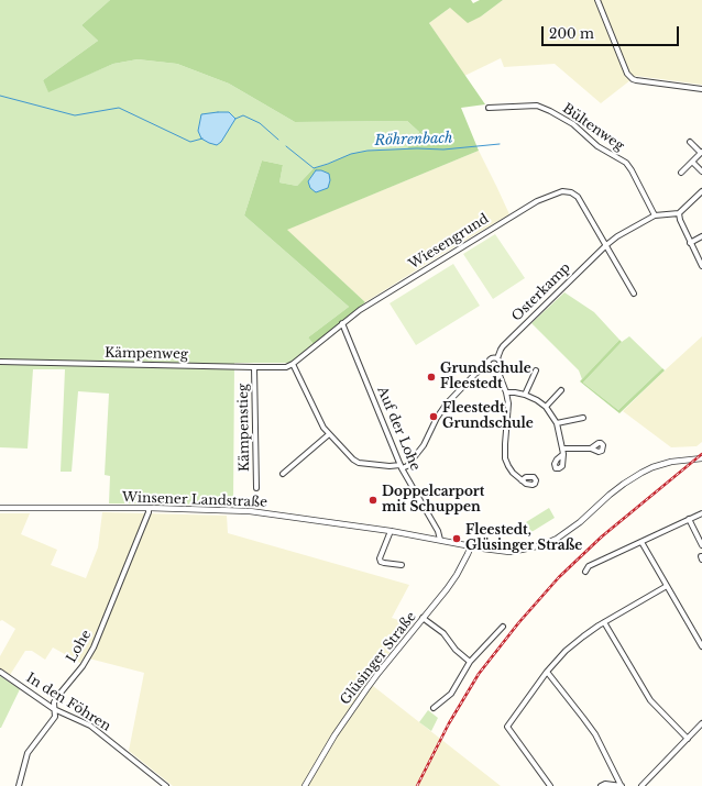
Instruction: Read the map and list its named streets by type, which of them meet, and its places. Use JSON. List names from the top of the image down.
{
  "streets": {
    "street": [
      "Bültenweg",
      "Wiesengrund",
      "Osterkamp",
      "Kämpenweg",
      "Kämpenstieg",
      "Auf der Lohe",
      "Winsener Landstraße",
      "Lohe",
      "Glüsinger Straße",
      "In den Föhren"
    ]
  },
  "crossings": [
    ["Bültenweg", "Osterkamp"],
    ["Wiesengrund", "Osterkamp"],
    ["Wiesengrund", "Kämpenweg"],
    ["Wiesengrund", "Auf der Lohe"],
    ["Osterkamp", "Auf der Lohe"],
    ["Kämpenweg", "Kämpenstieg"],
    ["Auf der Lohe", "Winsener Landstraße"],
    ["Winsener Landstraße", "Lohe"],
    ["Winsener Landstraße", "Glüsinger Straße"],
    ["Lohe", "In den Föhren"]
  ],
  "water": ["Röhrenbach"],
  "places": [
    "Grundschule Fleestedt",
    "Fleestedt, Grundschule",
    "Doppelcarport mit Schuppen",
    "Fleestedt, Glüsinger Straße"
  ],
  "scale_bar": "200 m"
}
